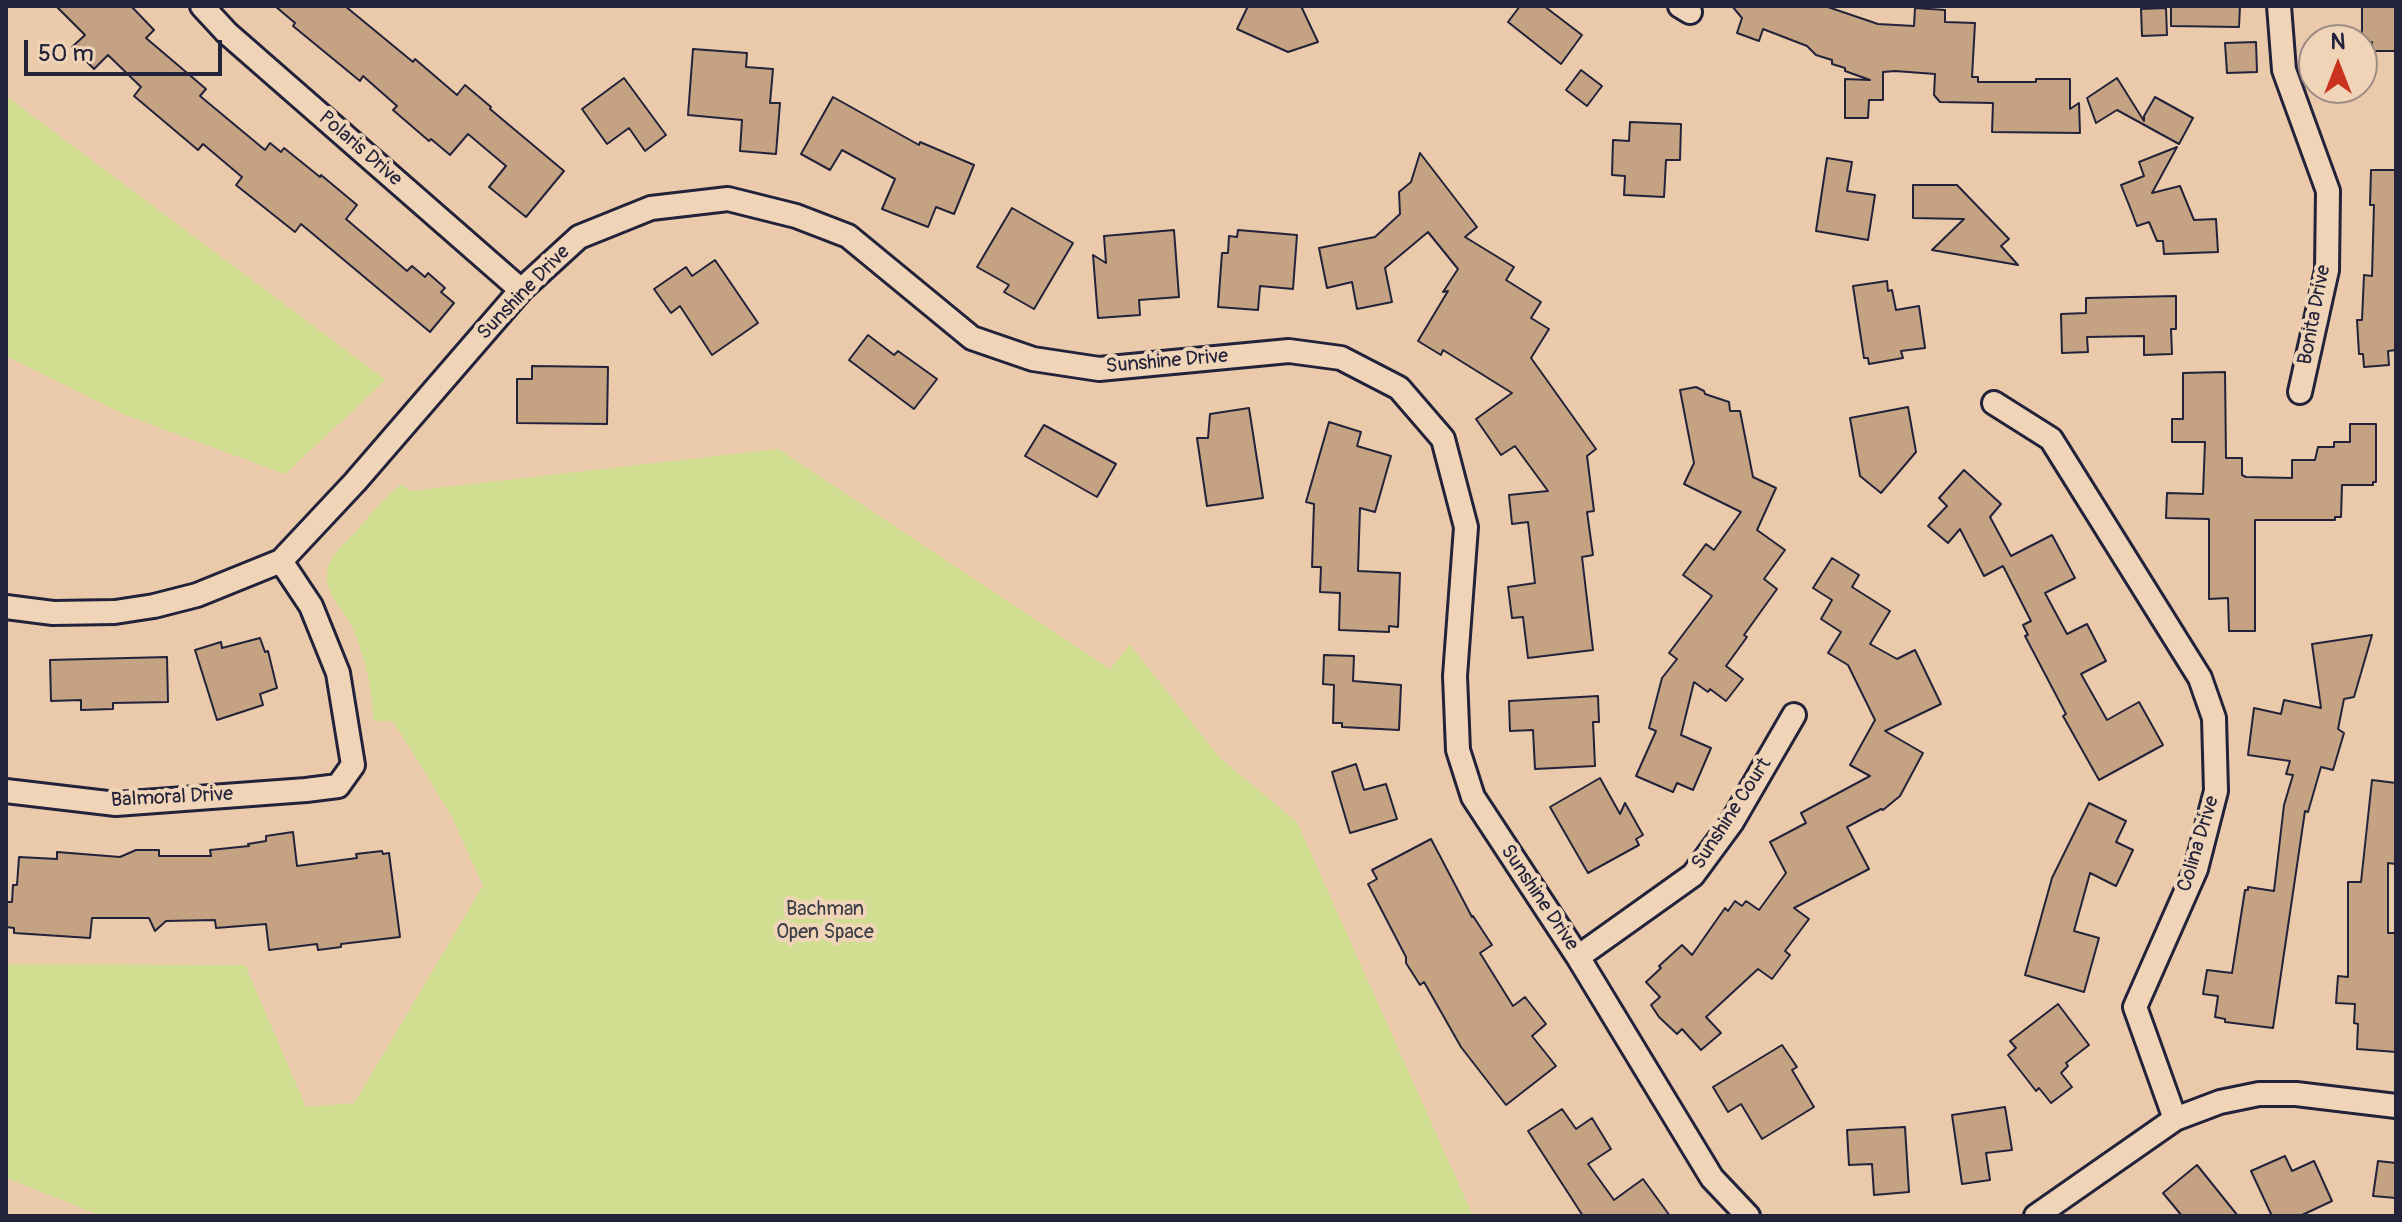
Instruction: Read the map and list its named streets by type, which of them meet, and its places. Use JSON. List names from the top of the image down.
{
  "streets": {
    "street": [
      "Polaris Drive",
      "Sunshine Drive",
      "Bonita Drive",
      "Balmoral Drive",
      "Sunshine Court",
      "Colina Drive"
    ]
  },
  "crossings": [
    ["Polaris Drive", "Sunshine Drive"],
    ["Sunshine Drive", "Balmoral Drive"],
    ["Sunshine Drive", "Sunshine Court"]
  ],
  "parks": ["Bachman Open Space"],
  "scale_bar": "50 m",
  "north": "top"
}
